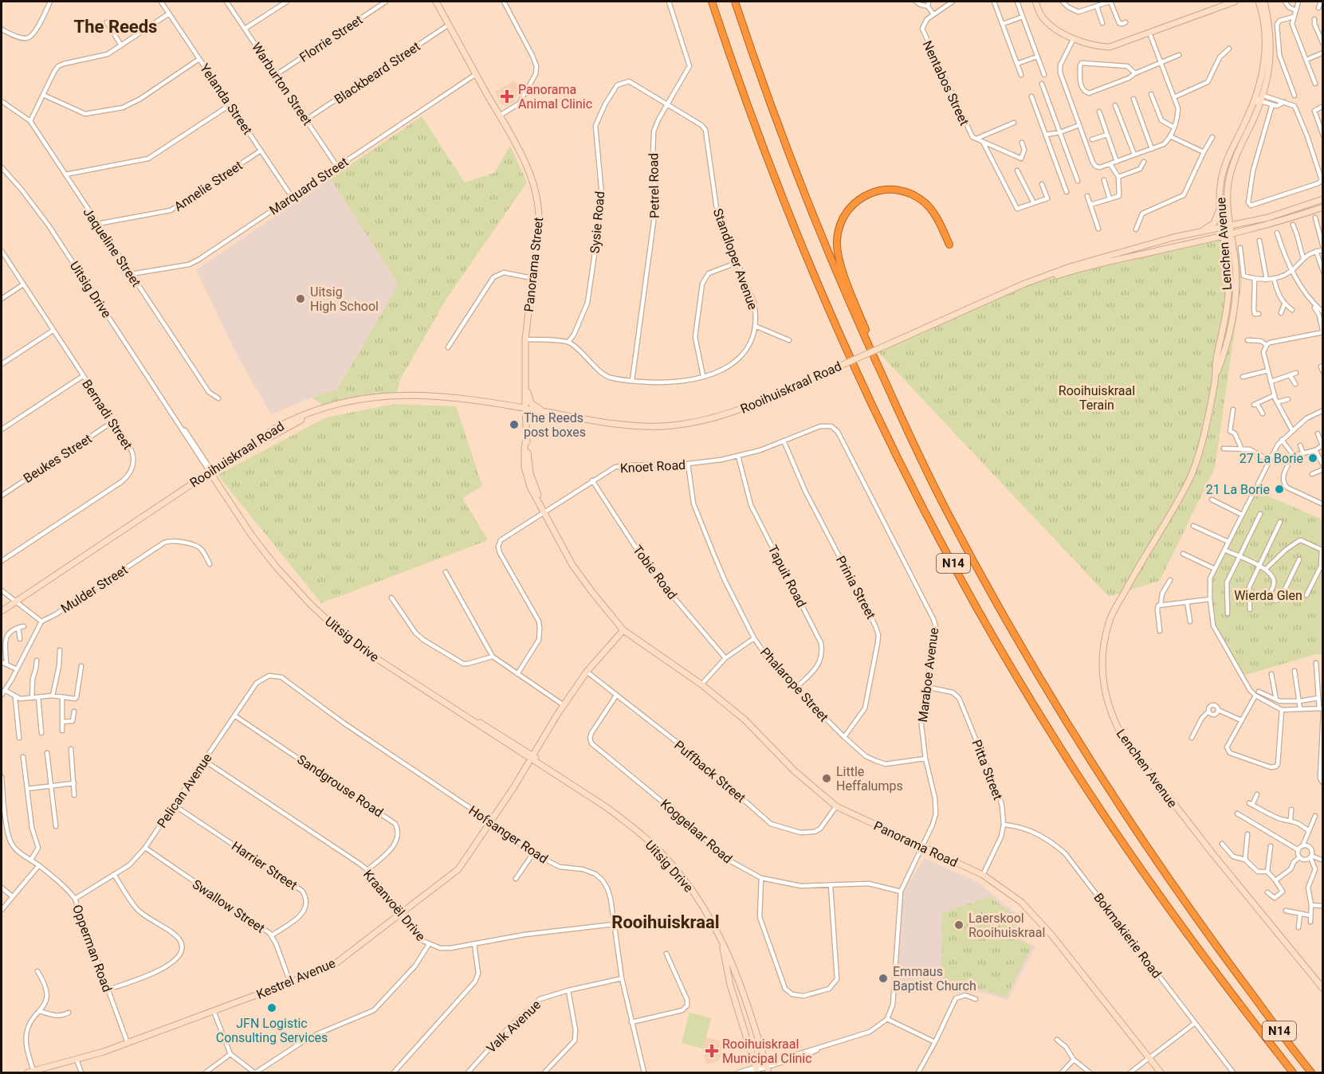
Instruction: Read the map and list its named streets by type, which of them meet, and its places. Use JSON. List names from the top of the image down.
{
  "streets": {
    "highway": ["N14"],
    "main road": [
      "Lenchen Avenue",
      "Panorama Street",
      "Uitsig Drive",
      "Rooihuiskraal Road",
      "Panorama Road",
      "Kestrel Avenue"
    ],
    "street": [
      "Florrie Street",
      "Blackbeard Street",
      "Nentabos Street",
      "Warburton Street",
      "Yelanda Street",
      "Annelie Street",
      "Marquard Street",
      "Petrel Road",
      "Sysie Road",
      "Jaqueline Street",
      "Standloper Avenue",
      "Bernadi Street",
      "Beukes Street",
      "Knoet Road",
      "Tobie Road",
      "Tapuit Road",
      "Prinia Street",
      "Mulder Street",
      "Maraboe Avenue",
      "Phalarope Street",
      "Pitta Street",
      "Puffback Street",
      "Sandgrouse Road",
      "Pelican Avenue",
      "Koggelaar Road",
      "Hofsanger Road",
      "Harrier Street",
      "Kraanvoël Drive",
      "Swallow Street",
      "Bokmakierie Road",
      "Opperman Road",
      "Valk Avenue"
    ]
  },
  "crossings": [
    ["Florrie Street", "Warburton Street"],
    ["Blackbeard Street", "Warburton Street"],
    ["Blackbeard Street", "Panorama Street"],
    ["Warburton Street", "Marquard Street"],
    ["Yelanda Street", "Annelie Street"],
    ["Yelanda Street", "Marquard Street"],
    ["Annelie Street", "Jaqueline Street"],
    ["Marquard Street", "Jaqueline Street"],
    ["Marquard Street", "Panorama Street"],
    ["Petrel Road", "Standloper Avenue"],
    ["Sysie Road", "Standloper Avenue"],
    ["Lenchen Avenue", "Rooihuiskraal Road"],
    ["Panorama Street", "Rooihuiskraal Road"],
    ["Panorama Street", "Knoet Road"],
    ["Panorama Street", "Panorama Road"],
    ["Panorama Street", "Kestrel Avenue"],
    ["Uitsig Drive", "Rooihuiskraal Road"],
    ["Uitsig Drive", "Kestrel Avenue"],
    ["Bernadi Street", "Beukes Street"],
    ["Knoet Road", "Tobie Road"],
    ["Knoet Road", "Tapuit Road"],
    ["Knoet Road", "Prinia Street"],
    ["Knoet Road", "Maraboe Avenue"],
    ["Knoet Road", "Phalarope Street"],
    ["Tapuit Road", "Phalarope Street"],
    ["Prinia Street", "Phalarope Street"],
    ["Maraboe Avenue", "Phalarope Street"],
    ["Maraboe Avenue", "Pitta Street"],
    ["Maraboe Avenue", "Koggelaar Road"],
    ["Maraboe Avenue", "Panorama Road"],
    ["Pitta Street", "Panorama Road"],
    ["Pitta Street", "Bokmakierie Road"],
    ["Puffback Street", "Koggelaar Road"],
    ["Puffback Street", "Panorama Road"],
    ["Puffback Street", "Kestrel Avenue"],
    ["Sandgrouse Road", "Pelican Avenue"],
    ["Sandgrouse Road", "Kraanvoël Drive"],
    ["Pelican Avenue", "Hofsanger Road"],
    ["Pelican Avenue", "Harrier Street"],
    ["Pelican Avenue", "Kraanvoël Drive"],
    ["Pelican Avenue", "Swallow Street"],
    ["Pelican Avenue", "Opperman Road"],
    ["Hofsanger Road", "Kraanvoël Drive"],
    ["Hofsanger Road", "Kestrel Avenue"],
    ["Hofsanger Road", "Valk Avenue"],
    ["Harrier Street", "Swallow Street"],
    ["Kraanvoël Drive", "Kestrel Avenue"],
    ["Swallow Street", "Kestrel Avenue"],
    ["Opperman Road", "Kestrel Avenue"]
  ],
  "districts": ["The Reeds", "Rooihuiskraal"],
  "parks": ["Rooihuiskraal Terain", "Wierda Glen"],
  "places": {
    "health": ["Panorama Animal Clinic", "Rooihuiskraal Municipal Clinic"],
    "other": [
      "Uitsig High School",
      "The Reeds post boxes",
      "27 La Borie",
      "21 La Borie",
      "Little Heffalumps",
      "Laerskool Rooihuiskraal",
      "Emmaus Baptist Church",
      "JFN Logistic Consulting Services"
    ]
  }
}
